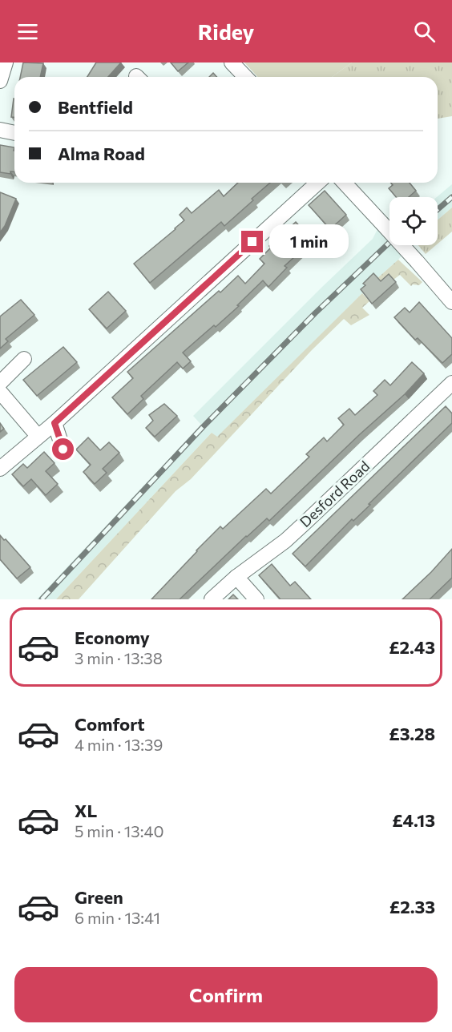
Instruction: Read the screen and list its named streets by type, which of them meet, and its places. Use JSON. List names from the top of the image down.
{
  "streets": {
    "street": ["Desford Road"]
  },
  "page": {
    "header": "Ridey",
    "banner": ["Bentfield", "Alma Road"],
    "bubble": "1 min",
    "list": [
      {
        "name": "Economy",
        "note": "3 min · 13:38",
        "value": "£2.43"
      },
      {
        "name": "Comfort",
        "note": "4 min · 13:39",
        "value": "£3.28"
      },
      {
        "name": "XL",
        "note": "5 min · 13:40",
        "value": "£4.13"
      },
      {
        "name": "Green",
        "note": "6 min · 13:41",
        "value": "£2.33"
      }
    ],
    "buttons": "Confirm"
  }
}
